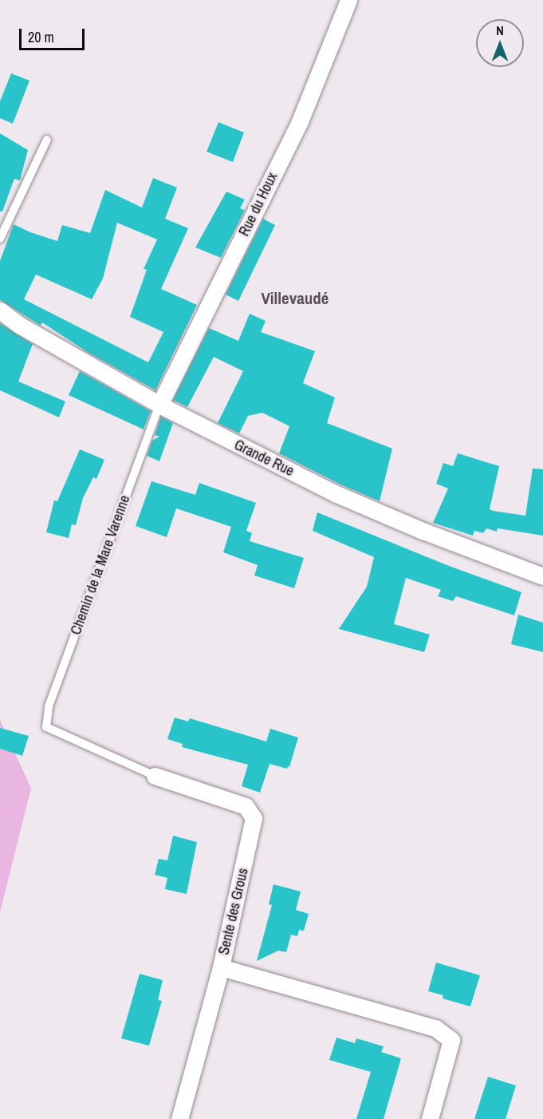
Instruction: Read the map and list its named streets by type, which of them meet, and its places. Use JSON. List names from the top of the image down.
{
  "streets": {
    "street": ["Rue du Houx", "Grande Rue", "Sente des Grous"],
    "lane": ["Chemin de la Mare Varenne"]
  },
  "crossings": [
    ["Rue du Houx", "Grande Rue"],
    ["Rue du Houx", "Chemin de la Mare Varenne"],
    ["Grande Rue", "Chemin de la Mare Varenne"],
    ["Chemin de la Mare Varenne", "Sente des Grous"]
  ],
  "districts": ["Villevaudé"],
  "scale_bar": "20 m",
  "north": "top"
}
